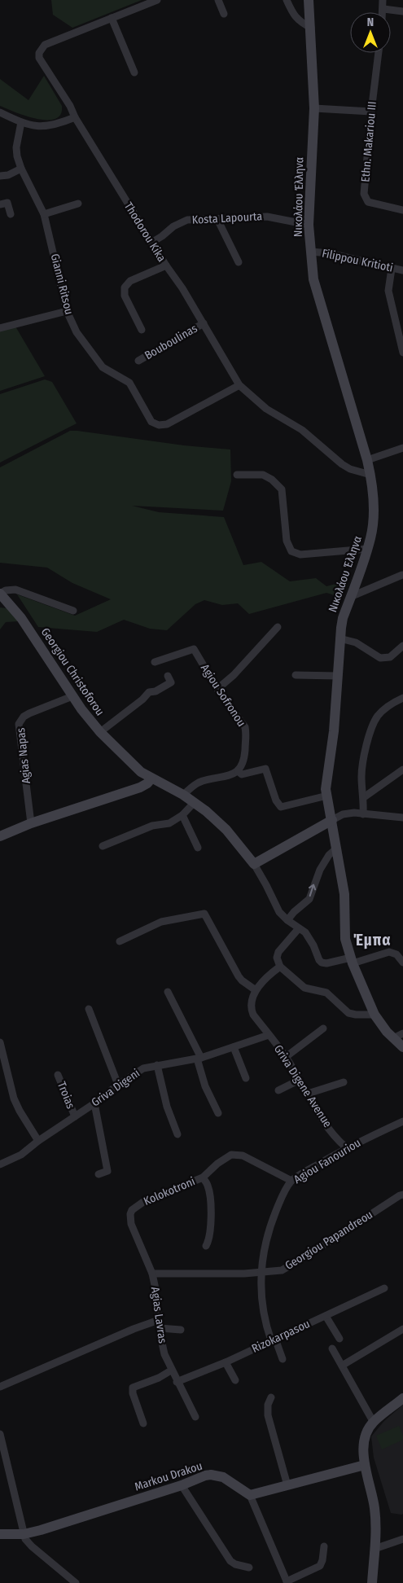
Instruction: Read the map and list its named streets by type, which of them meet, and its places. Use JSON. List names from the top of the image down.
{
  "streets": {
    "street": [
      "Ethn. Makariou III",
      "Νικολάου Έλληνα",
      "Kosta Lapourta",
      "Thodorou Kika",
      "Filippou Kritioti",
      "Gianni Ritsou",
      "Bouboulinas",
      "Georgiou Christoforou",
      "Agiou Sofronou",
      "Agias Napas",
      "Griva Digene Avenue",
      "Griva Digeni",
      "Troias",
      "Agiou Fanouriou",
      "Kolokotroni",
      "Georgiou Papandreou",
      "Agias Lavras",
      "Rizokarpasou",
      "Markou Drakou"
    ]
  },
  "crossings": [
    ["Νικολάου Έλληνα", "Kosta Lapourta"],
    ["Νικολάου Έλληνα", "Thodorou Kika"],
    ["Νικολάου Έλληνα", "Filippou Kritioti"],
    ["Νικολάου Έλληνα", "Georgiou Christoforou"],
    ["Kosta Lapourta", "Thodorou Kika"],
    ["Thodorou Kika", "Gianni Ritsou"],
    ["Thodorou Kika", "Bouboulinas"],
    ["Georgiou Christoforou", "Agias Napas"],
    ["Griva Digene Avenue", "Griva Digeni"],
    ["Griva Digene Avenue", "Agiou Fanouriou"],
    ["Griva Digeni", "Troias"],
    ["Agiou Fanouriou", "Kolokotroni"],
    ["Agiou Fanouriou", "Georgiou Papandreou"],
    ["Agiou Fanouriou", "Rizokarpasou"],
    ["Kolokotroni", "Agias Lavras"],
    ["Georgiou Papandreou", "Agias Lavras"],
    ["Agias Lavras", "Rizokarpasou"]
  ],
  "districts": ["Έμπα"],
  "north": "top"
}
